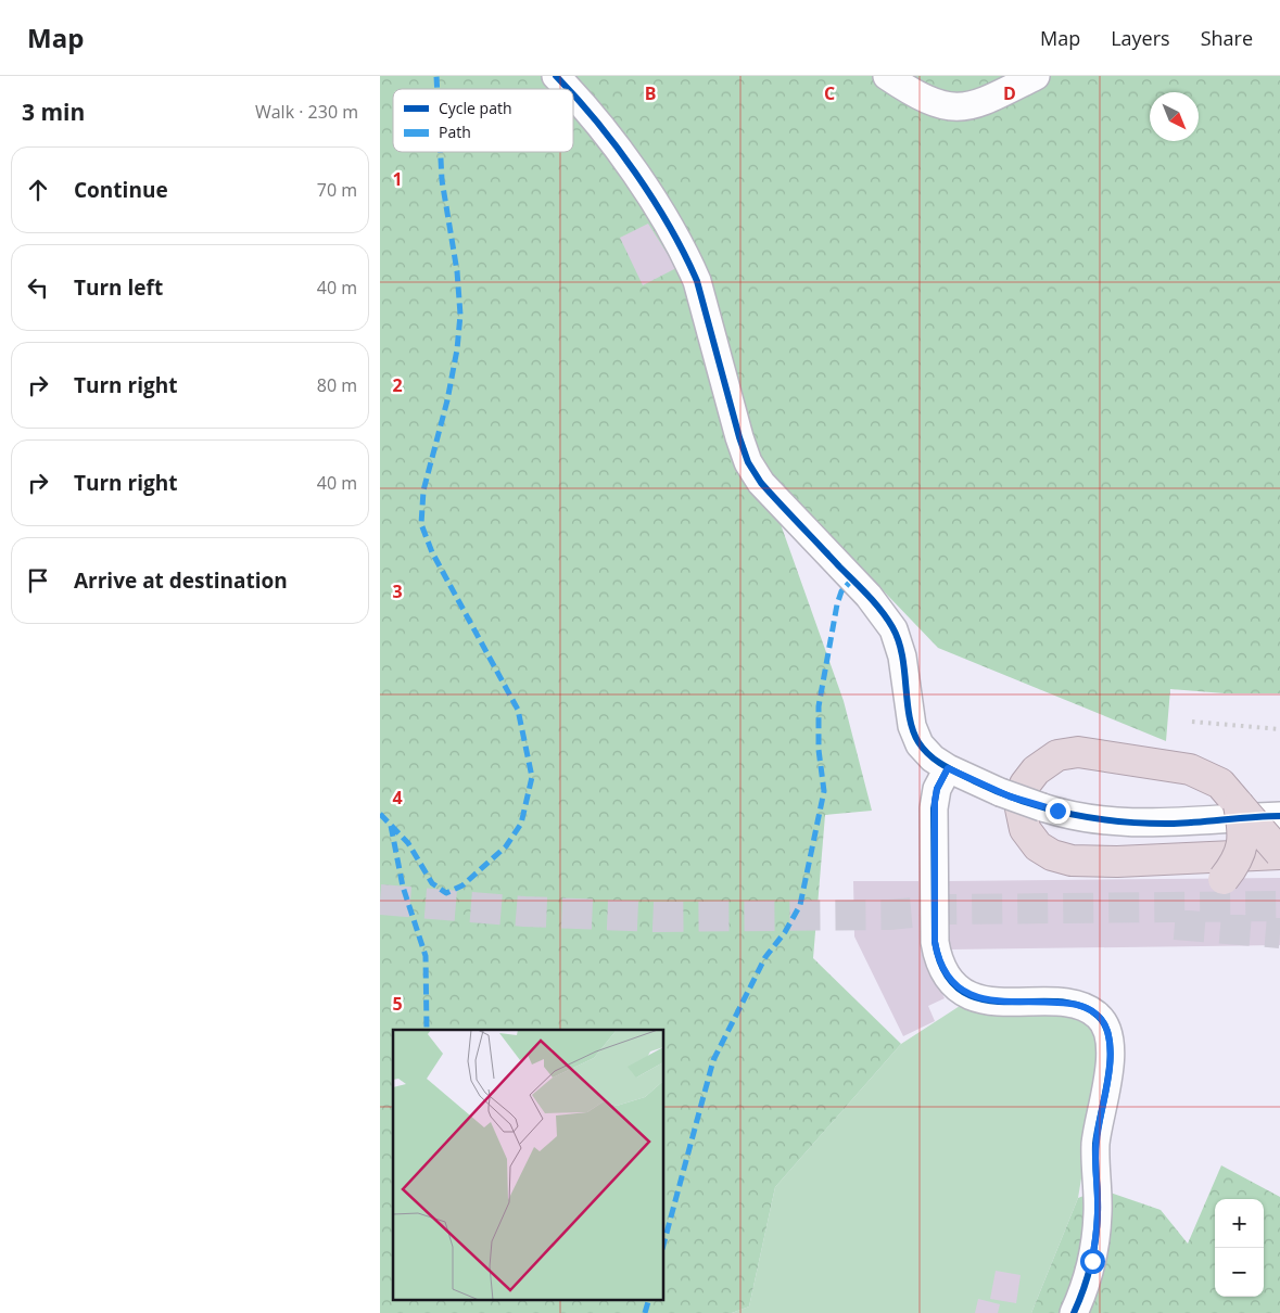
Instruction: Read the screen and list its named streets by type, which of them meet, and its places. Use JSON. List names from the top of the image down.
{
  "legend": ["Cycle path", "Path"],
  "north": "bottom right",
  "page": {
    "header": "Map",
    "nav": ["Map", "Layers", "Share"],
    "heading": ["3 min", "Walk · 230 m"],
    "list": [
      ["Continue", "70 m"],
      ["Turn left", "40 m"],
      ["Turn right", "80 m"],
      ["Turn right", "40 m"],
      "Arrive at destination"
    ],
    "map_buttons": ["+", "−"]
  },
  "grid": {
    "columns": ["B", "C", "D"],
    "rows": [
      "1",
      "2",
      "3",
      "4",
      "5"
    ]
  }
}
